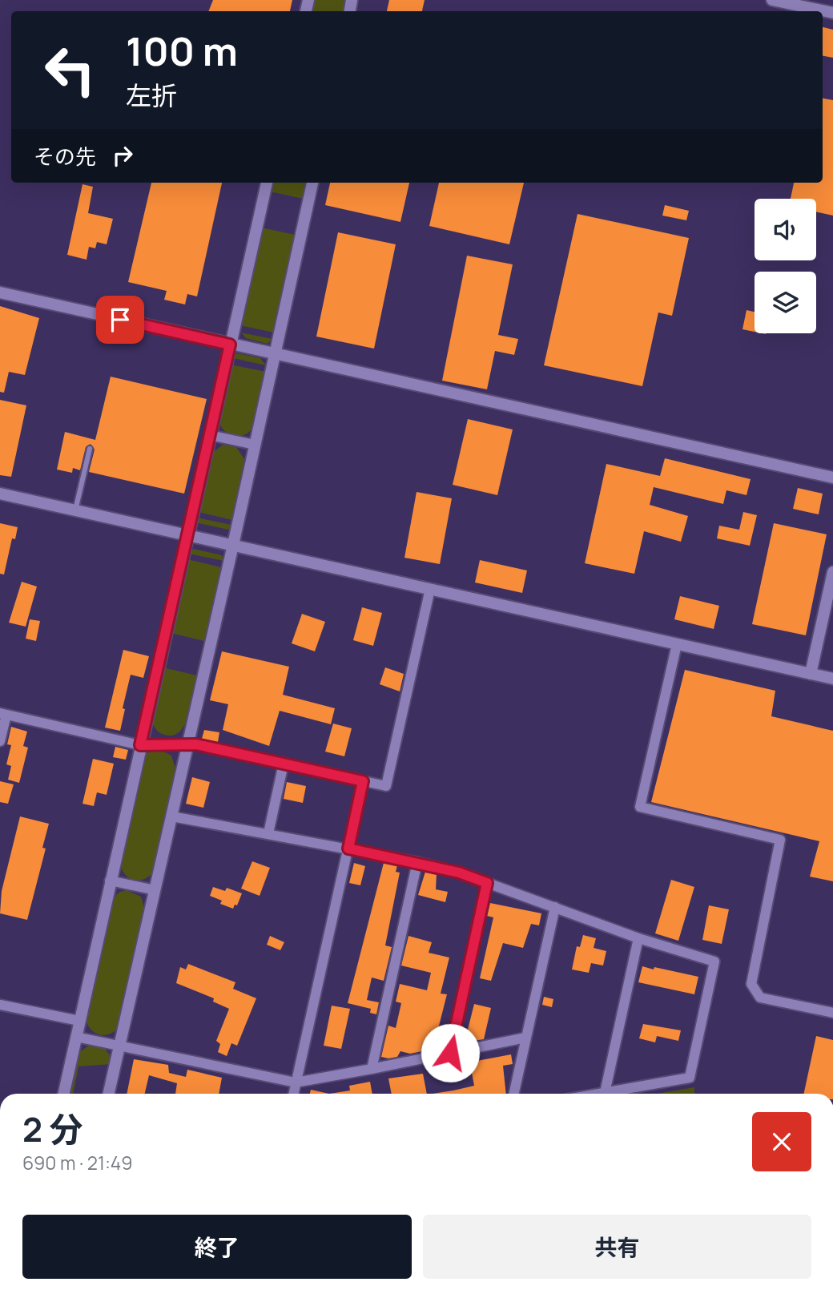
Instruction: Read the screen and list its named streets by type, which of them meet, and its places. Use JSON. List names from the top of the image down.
{
  "page": {
    "turn": ["100 m", "左折"],
    "then": "その先",
    "heading": ["2 分", "690 m · 21:49"],
    "buttons": ["終了", "共有"]
  }
}
